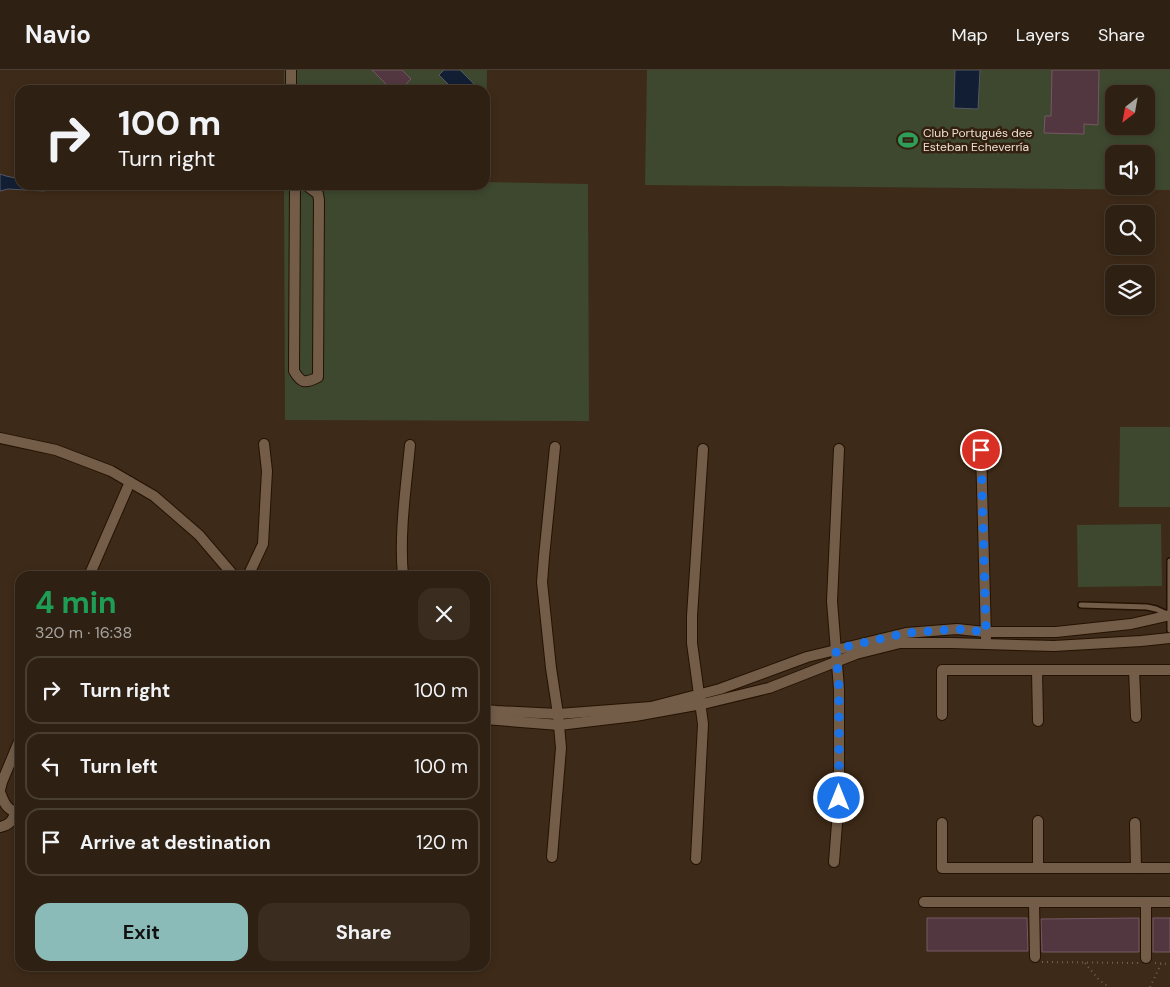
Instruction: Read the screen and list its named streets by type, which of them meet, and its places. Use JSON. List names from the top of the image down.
{
  "places": {
    "sports": ["Club Portugués dee Esteban Echeverría"]
  },
  "north": "bottom left",
  "page": {
    "header": "Navio",
    "nav": ["Map", "Layers", "Share"],
    "turn": ["100 m", "Turn right"],
    "heading": ["4 min", "320 m · 16:38"],
    "list": [
      {
        "name": "Turn right",
        "value": "100 m"
      },
      {
        "name": "Turn left",
        "value": "100 m"
      },
      {
        "name": "Arrive at destination",
        "value": "120 m"
      }
    ],
    "buttons": ["Exit", "Share"]
  }
}
